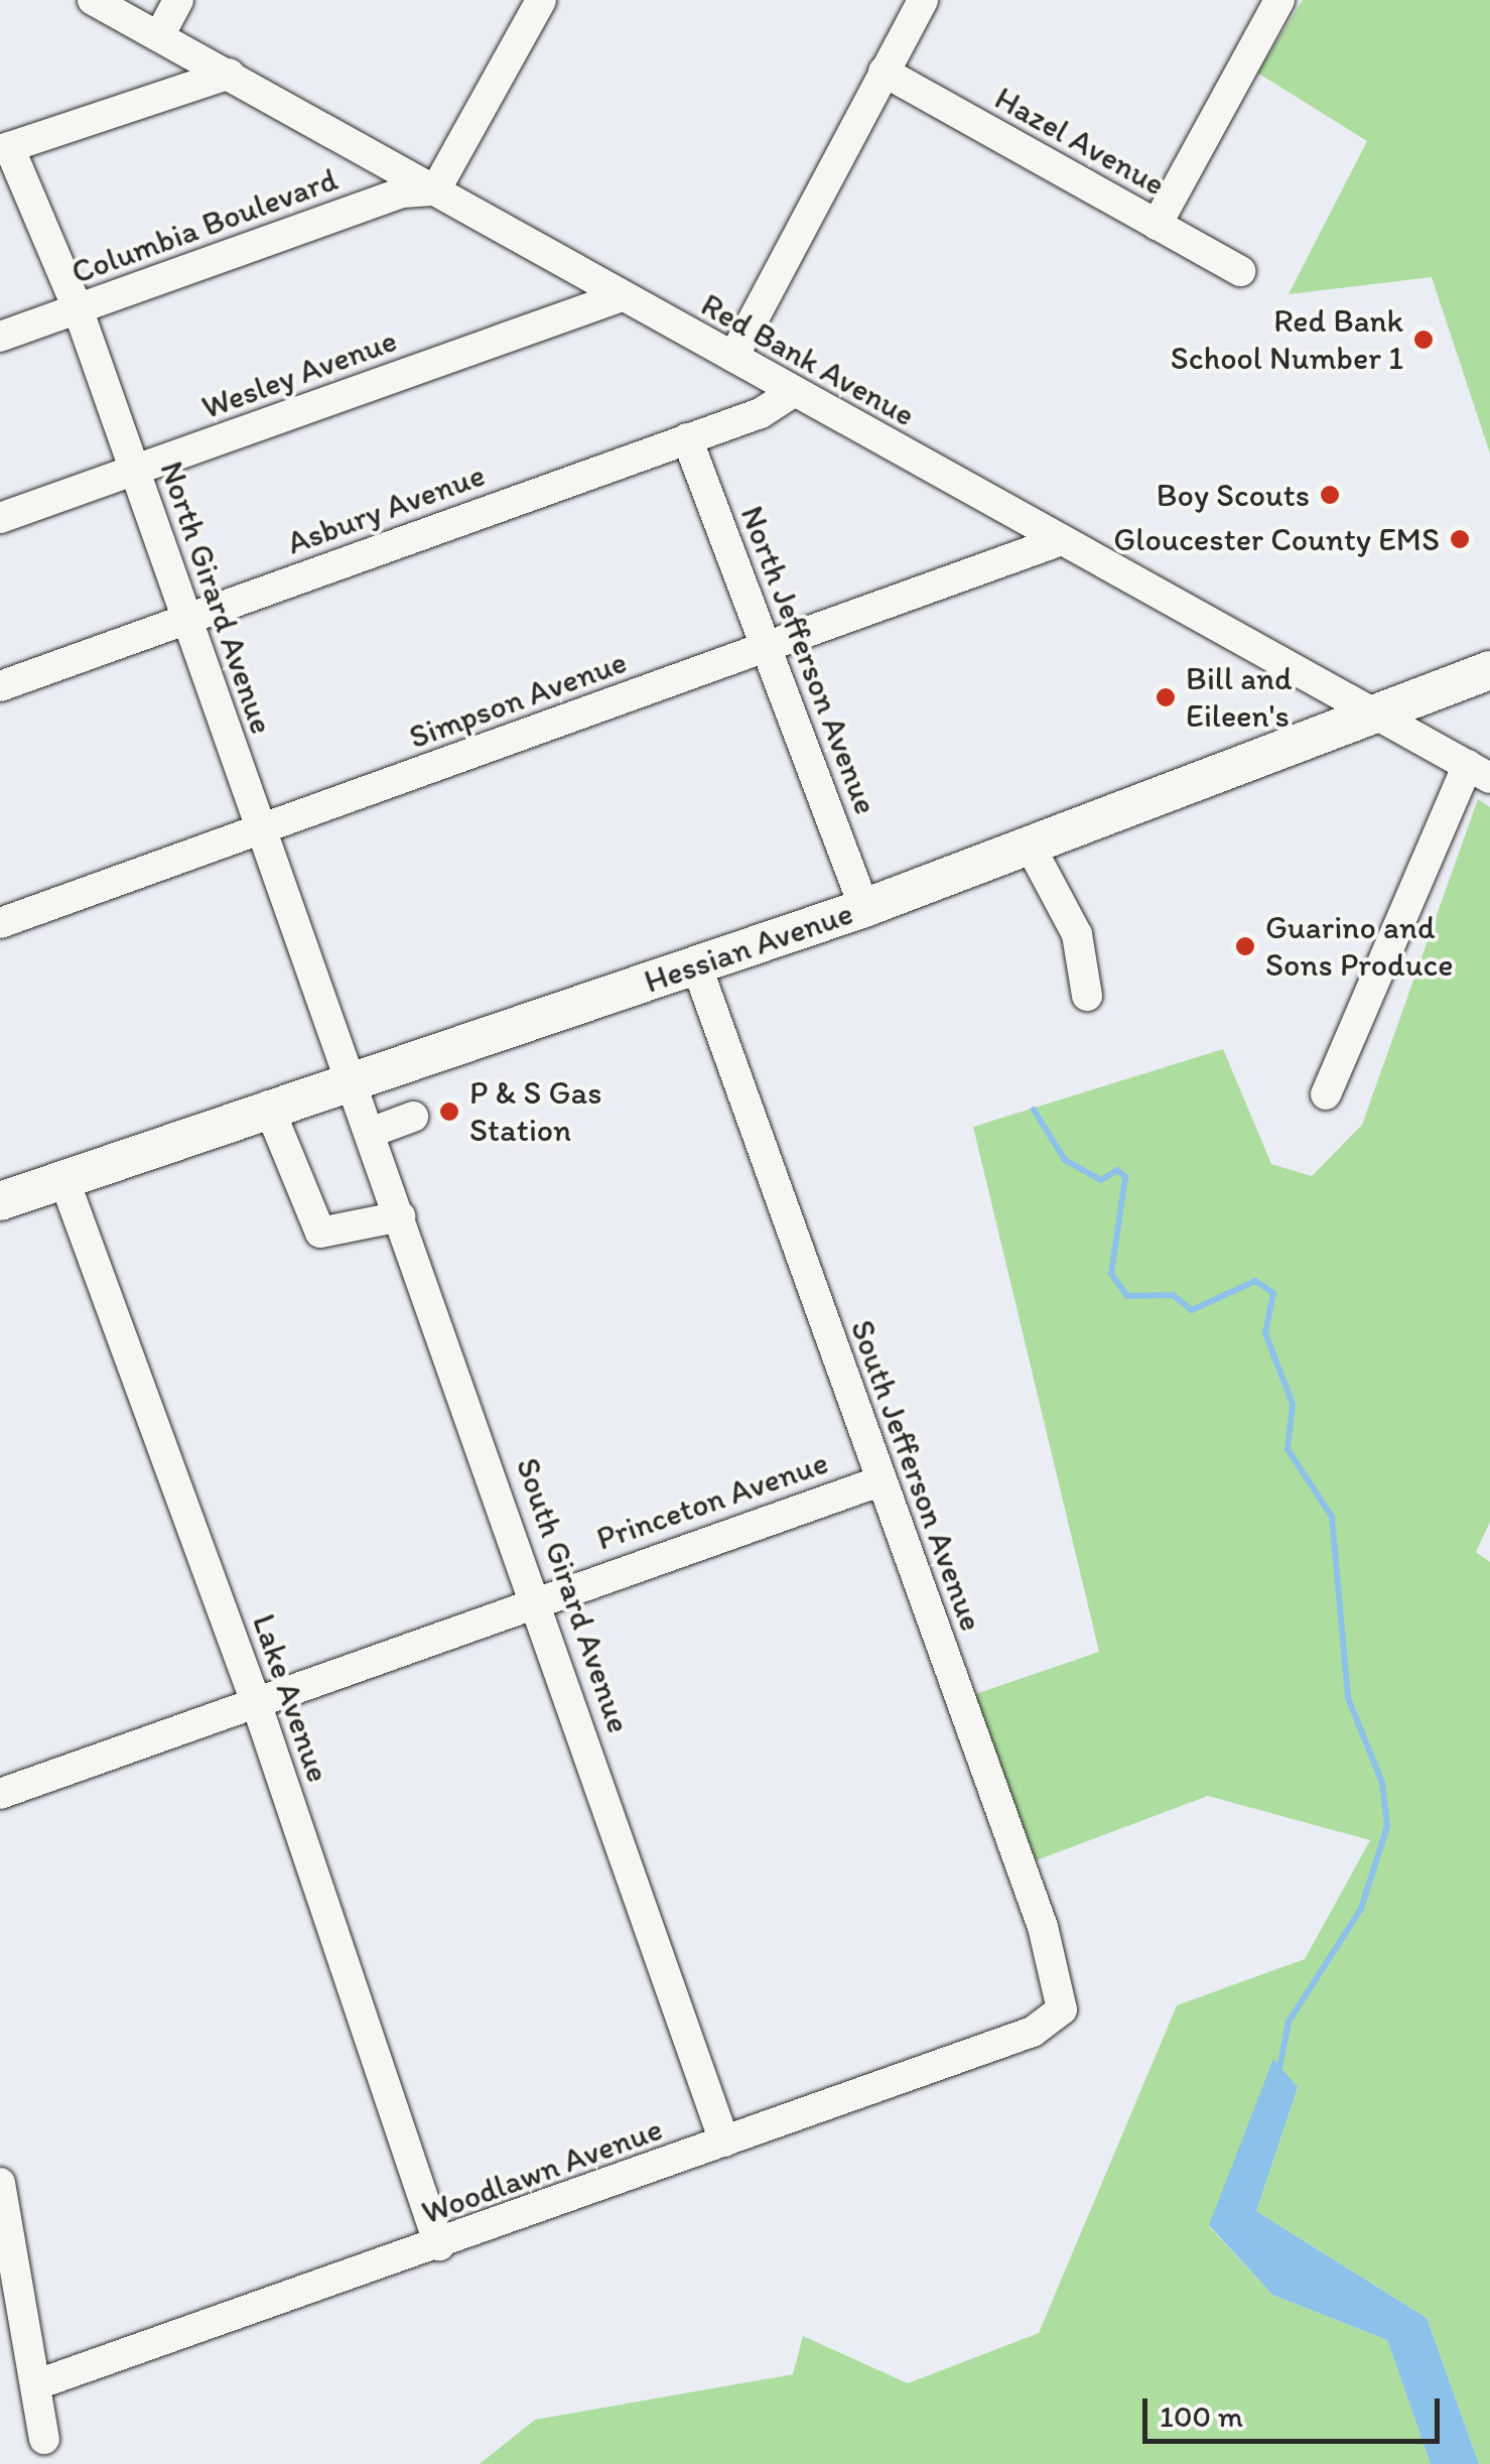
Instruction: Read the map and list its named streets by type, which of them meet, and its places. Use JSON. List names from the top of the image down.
{
  "streets": {
    "main road": ["Hessian Avenue"],
    "street": [
      "Hazel Avenue",
      "Columbia Boulevard",
      "Red Bank Avenue",
      "Wesley Avenue",
      "Asbury Avenue",
      "North Girard Avenue",
      "North Jefferson Avenue",
      "Simpson Avenue",
      "South Jefferson Avenue",
      "Princeton Avenue",
      "South Girard Avenue",
      "Lake Avenue",
      "Woodlawn Avenue"
    ]
  },
  "crossings": [
    ["Columbia Boulevard", "Red Bank Avenue"],
    ["Columbia Boulevard", "North Girard Avenue"],
    ["Red Bank Avenue", "Wesley Avenue"],
    ["Red Bank Avenue", "Asbury Avenue"],
    ["Red Bank Avenue", "Simpson Avenue"],
    ["Red Bank Avenue", "Hessian Avenue"],
    ["Wesley Avenue", "North Girard Avenue"],
    ["Asbury Avenue", "North Girard Avenue"],
    ["Asbury Avenue", "North Jefferson Avenue"],
    ["North Girard Avenue", "Simpson Avenue"],
    ["North Girard Avenue", "Hessian Avenue"],
    ["North Girard Avenue", "South Girard Avenue"],
    ["North Jefferson Avenue", "Simpson Avenue"],
    ["North Jefferson Avenue", "Hessian Avenue"],
    ["Hessian Avenue", "South Jefferson Avenue"],
    ["Hessian Avenue", "South Girard Avenue"],
    ["Hessian Avenue", "Lake Avenue"],
    ["South Jefferson Avenue", "Princeton Avenue"],
    ["South Jefferson Avenue", "Woodlawn Avenue"],
    ["Princeton Avenue", "South Girard Avenue"],
    ["Princeton Avenue", "Lake Avenue"],
    ["South Girard Avenue", "Woodlawn Avenue"],
    ["Lake Avenue", "Woodlawn Avenue"]
  ],
  "places": [
    "Red Bank School Number 1",
    "Boy Scouts",
    "Gloucester County EMS",
    "Bill and Eileen's",
    "Guarino and Sons Produce",
    "P & S Gas Station"
  ],
  "scale_bar": "100 m"
}
